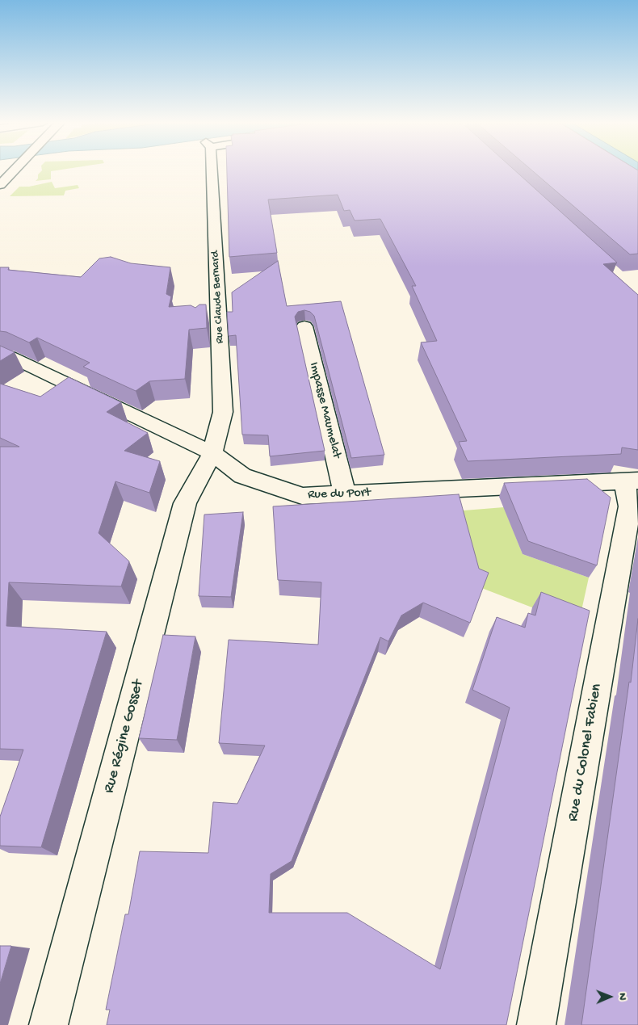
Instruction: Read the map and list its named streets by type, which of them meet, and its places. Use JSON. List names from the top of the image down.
{
  "streets": {
    "street": [
      "Rue Claude Bernard",
      "Impasse Maumelat",
      "Rue du Port",
      "Rue Régine Gosset",
      "Rue du Colonel Fabien"
    ]
  },
  "crossings": [
    ["Rue Claude Bernard", "Rue du Port"],
    ["Rue Claude Bernard", "Rue Régine Gosset"],
    ["Impasse Maumelat", "Rue du Port"],
    ["Rue du Port", "Rue Régine Gosset"],
    ["Rue du Port", "Rue du Colonel Fabien"]
  ],
  "north": "right"
}
